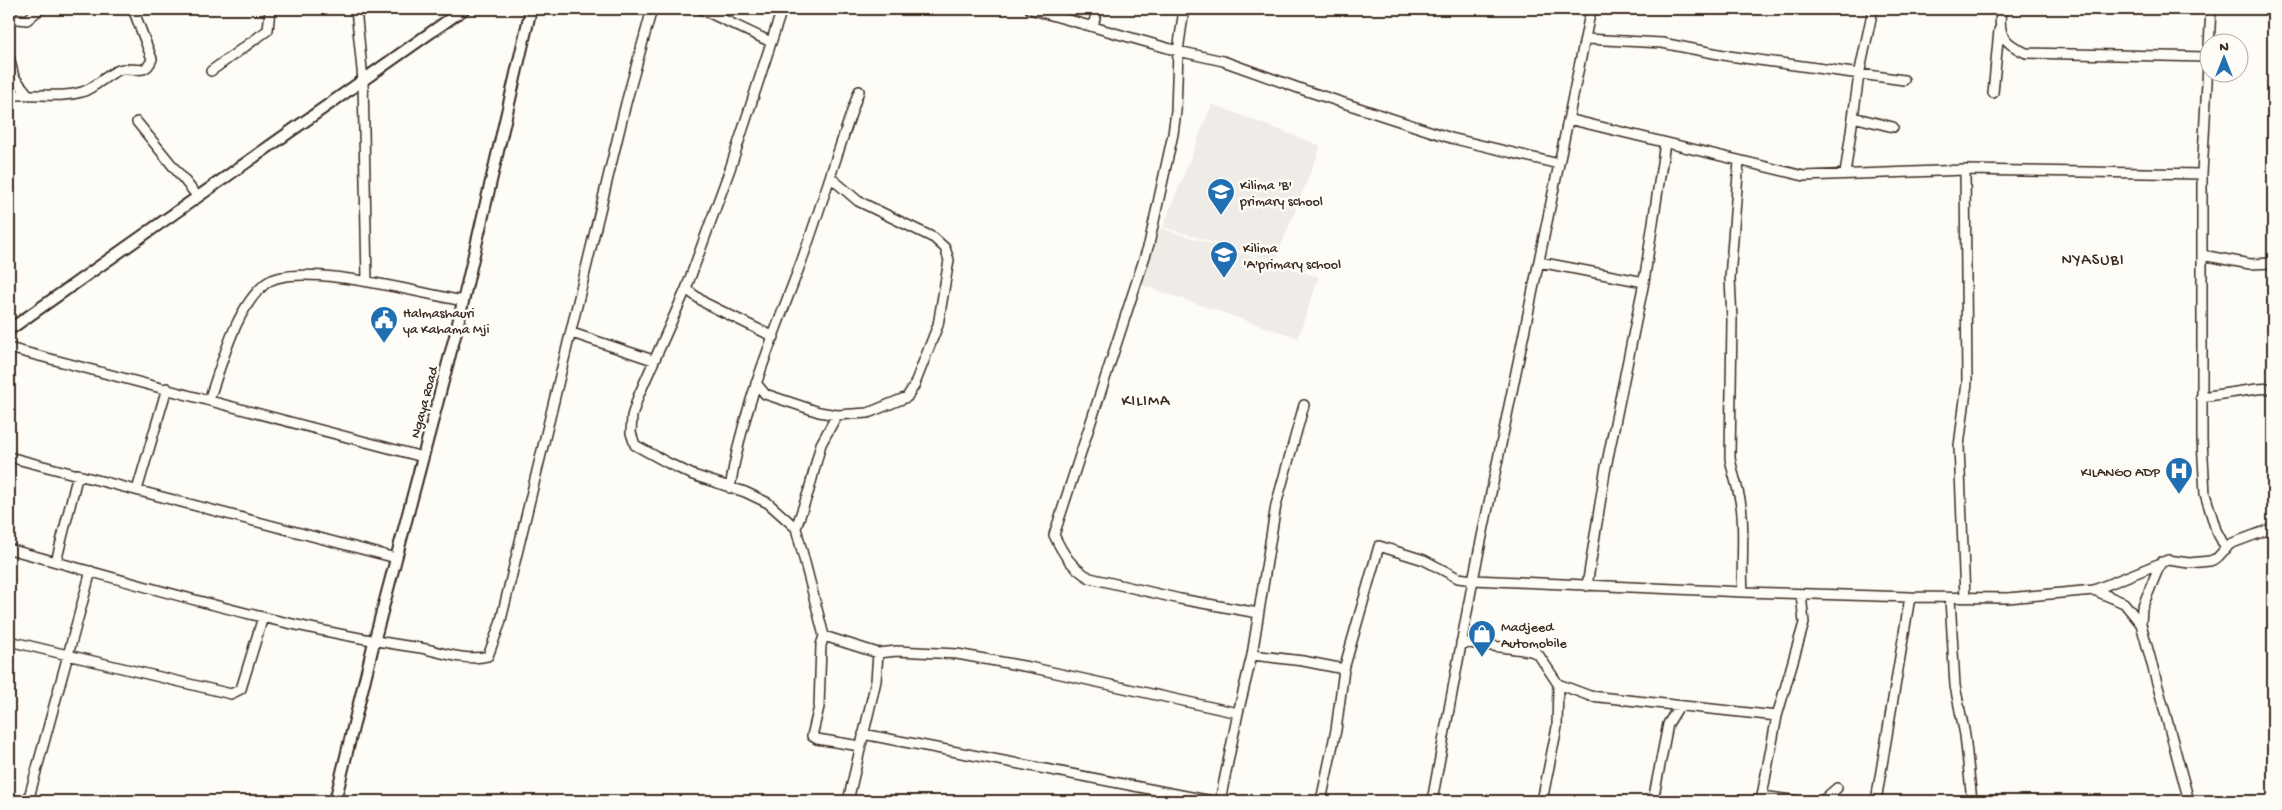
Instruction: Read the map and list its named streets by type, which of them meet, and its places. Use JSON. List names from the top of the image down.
{
  "streets": {
    "street": ["Ngaya Road"]
  },
  "districts": ["NYASUBI", "KILIMA"],
  "places": {
    "school or university": ["Kilima 'B' primary school", "Kilima 'A'primary school"],
    "public building": ["Halmashauri ya Kahama Mji"],
    "hospital": ["KILANGO ADP"],
    "shop": ["Madjeed Automobile"]
  },
  "north": "top"
}
